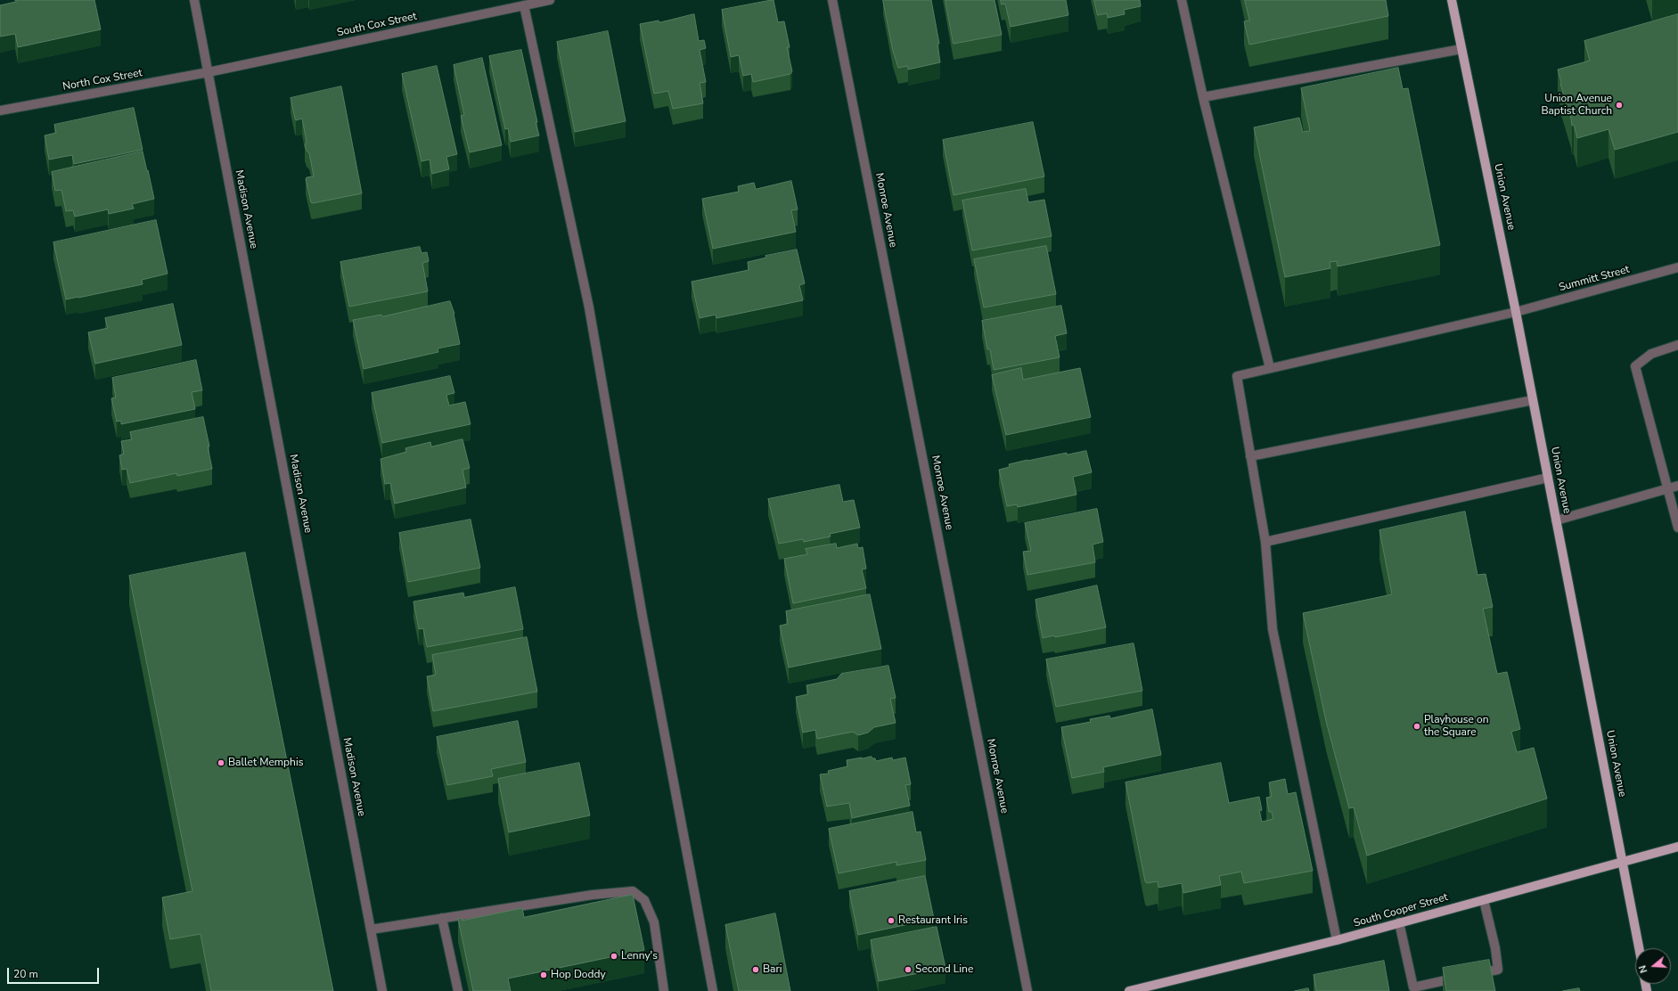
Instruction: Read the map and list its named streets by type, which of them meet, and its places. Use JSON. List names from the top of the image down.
{
  "streets": {
    "main road": ["Union Avenue", "South Cooper Street"],
    "street": [
      "South Cox Street",
      "North Cox Street",
      "Madison Avenue",
      "Monroe Avenue",
      "Summitt Street"
    ]
  },
  "crossings": [
    ["South Cox Street", "North Cox Street"],
    ["South Cox Street", "Madison Avenue"],
    ["North Cox Street", "Madison Avenue"],
    ["Union Avenue", "Summitt Street"],
    ["Union Avenue", "South Cooper Street"]
  ],
  "places": [
    "Union Avenue Baptist Church",
    "Playhouse on the Square",
    "Ballet Memphis",
    "Restaurant Iris",
    "Lenny's",
    "Bari",
    "Second Line",
    "Hop Doddy"
  ],
  "scale_bar": "20 m",
  "north": "left"
}
